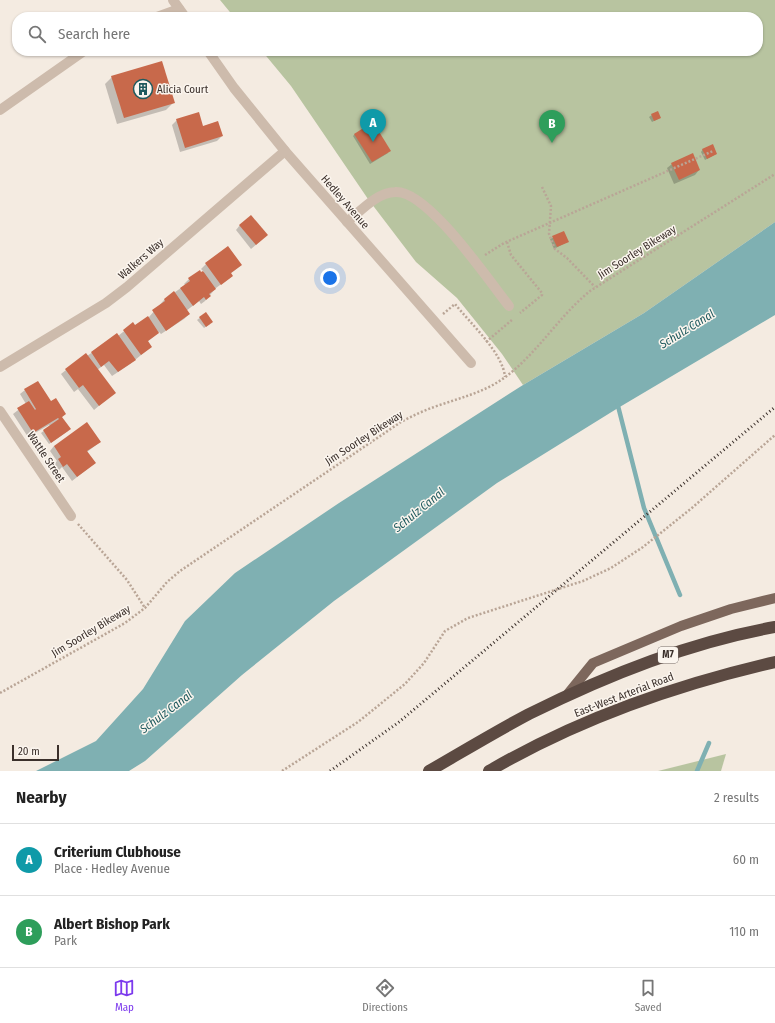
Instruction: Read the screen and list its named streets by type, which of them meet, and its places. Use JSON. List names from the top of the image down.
{
  "streets": {
    "highway": ["M7", "East-West Arterial Road"],
    "street": ["Hedley Avenue", "Walkers Way", "Wattle Street"],
    "path": ["Jim Soorley Bikeway"]
  },
  "crossings": [
    ["Hedley Avenue", "Walkers Way"]
  ],
  "water": ["Schulz Canal"],
  "places": {
    "building": ["Alicia Court"]
  },
  "scale_bar": "20 m",
  "page": {
    "search": "Search here",
    "pins": ["A", "B"],
    "scale": "20 m",
    "heading": ["Nearby", "2 results"],
    "list": [
      {
        "mark": "A",
        "name": "Criterium Clubhouse",
        "note": "Place · Hedley Avenue",
        "value": "60 m"
      },
      {
        "mark": "B",
        "name": "Albert Bishop Park",
        "note": "Park",
        "value": "110 m"
      }
    ],
    "nav": ["Map", "Directions", "Saved"]
  }
}
